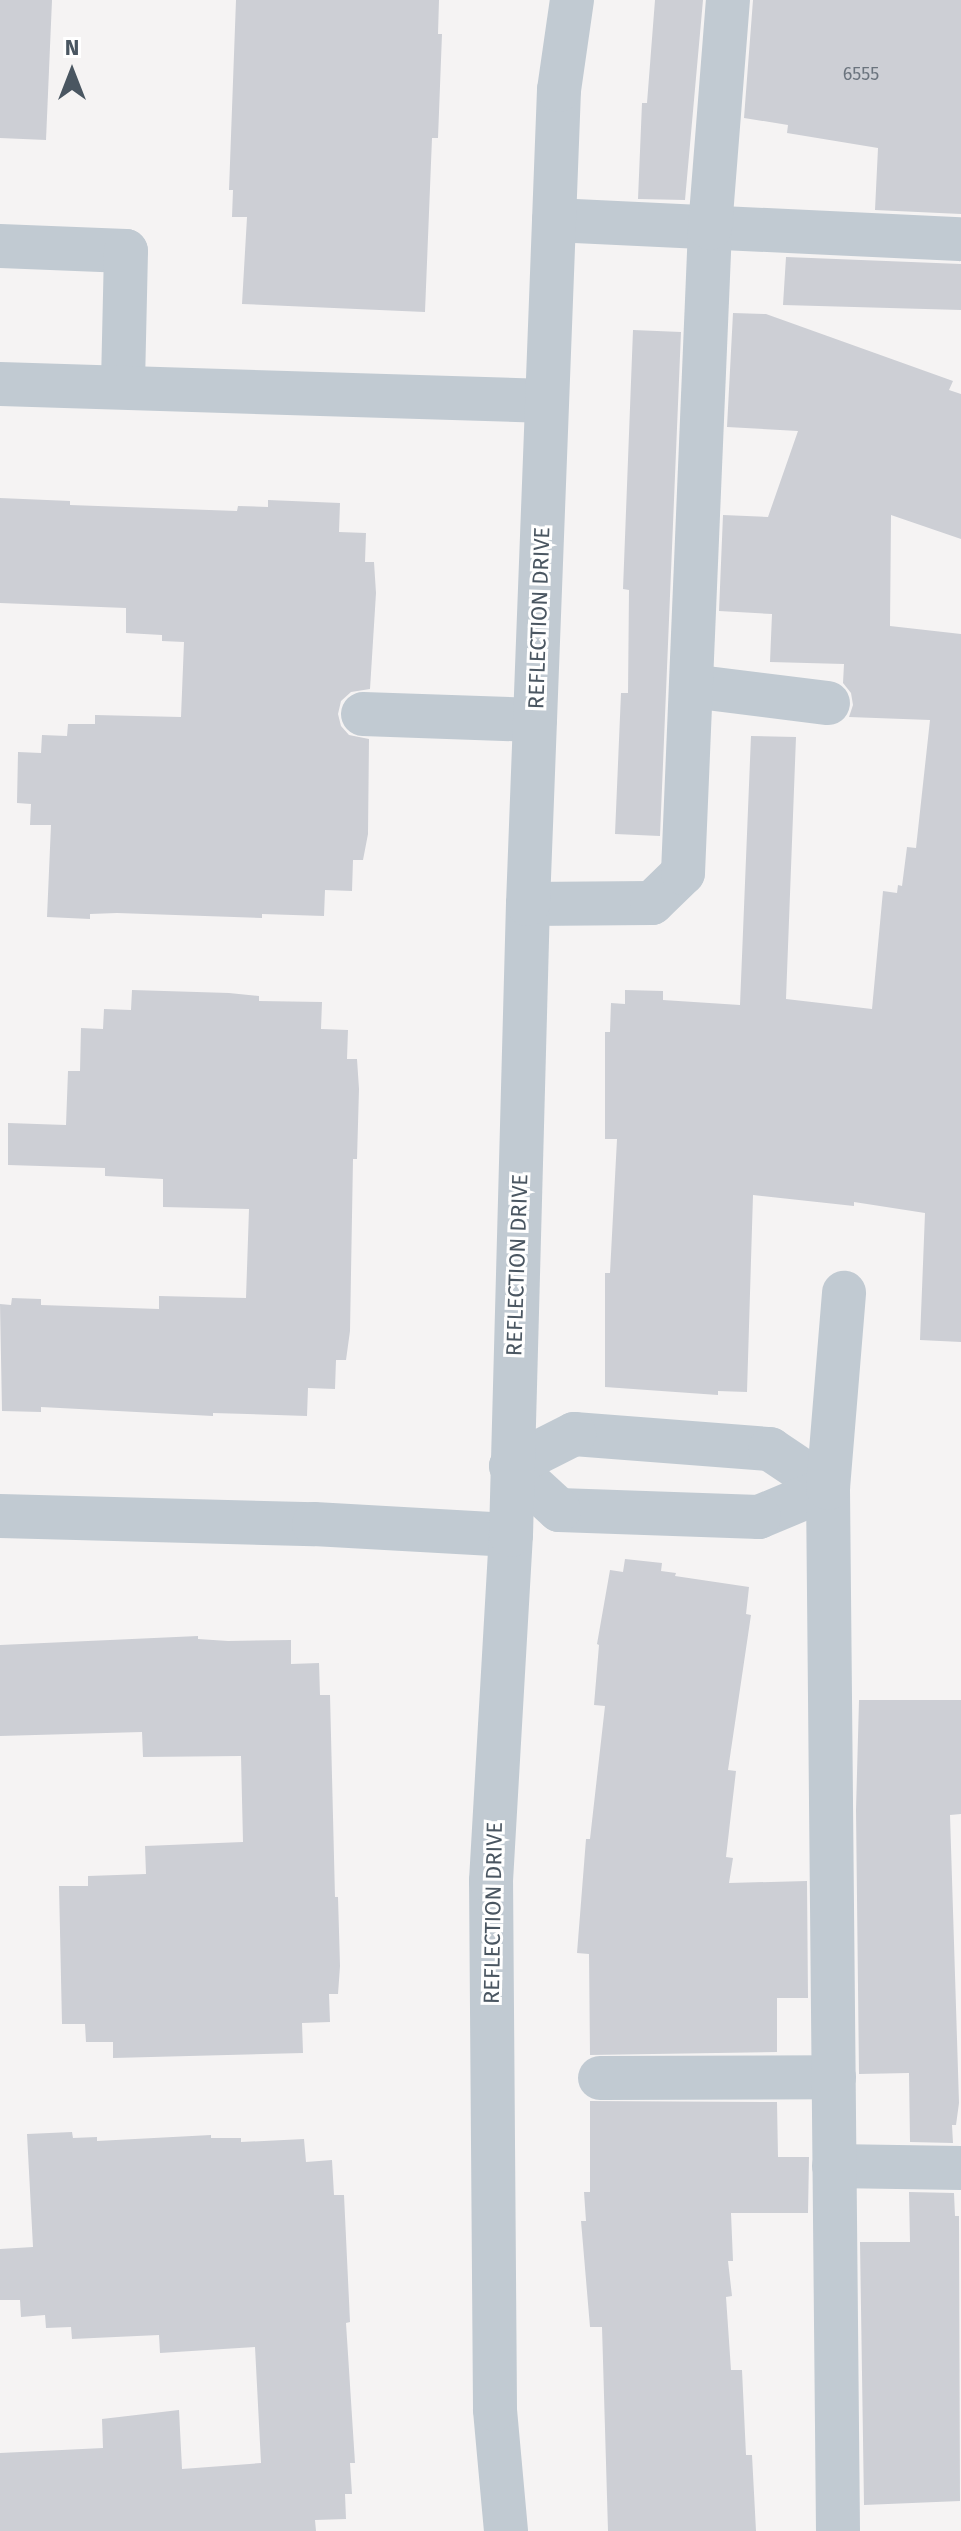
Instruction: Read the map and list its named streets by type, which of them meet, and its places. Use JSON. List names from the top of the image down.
{
  "streets": {
    "street": ["REFLECTION DRIVE"]
  },
  "house_numbers": ["6555"],
  "north": "top"
}
